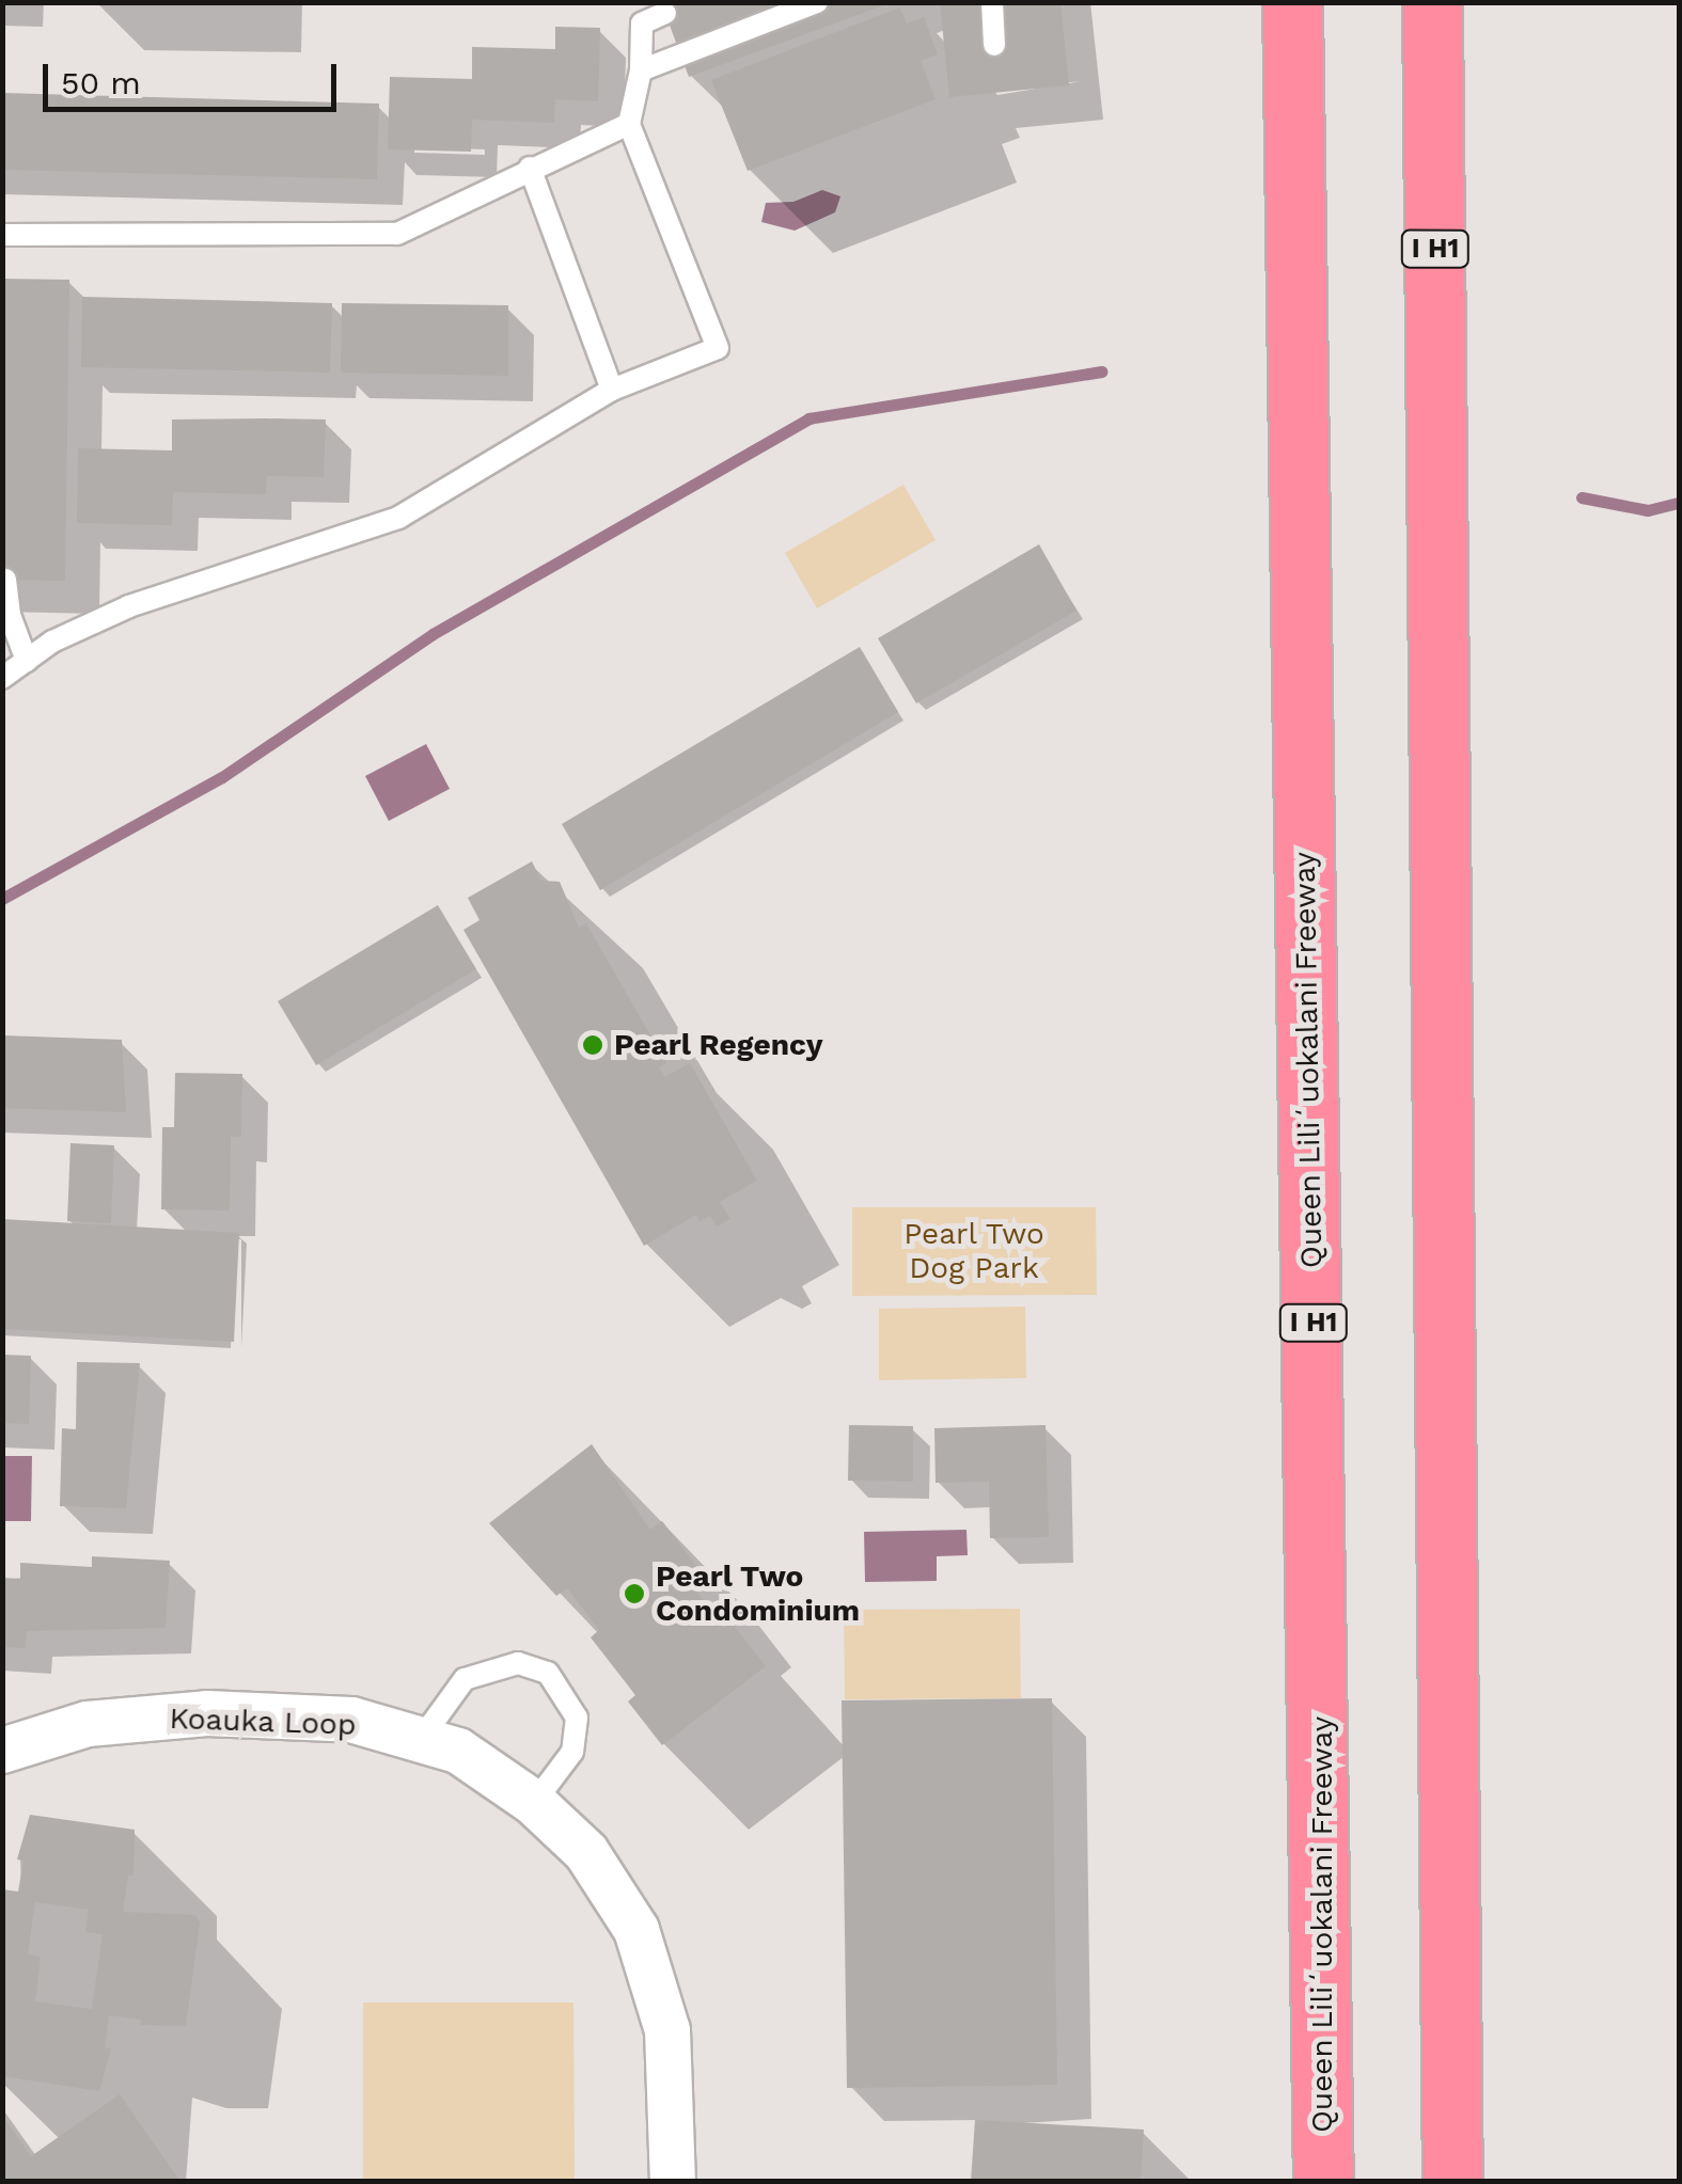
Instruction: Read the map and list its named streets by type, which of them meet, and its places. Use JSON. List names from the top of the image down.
{
  "streets": {
    "highway": ["I H1", "Queen Liliʻuokalani Freeway"],
    "street": ["Koauka Loop"]
  },
  "parks": ["Pearl Two Dog Park"],
  "places": ["Pearl Regency", "Pearl Two Condominium"],
  "scale_bar": "50 m"
}
